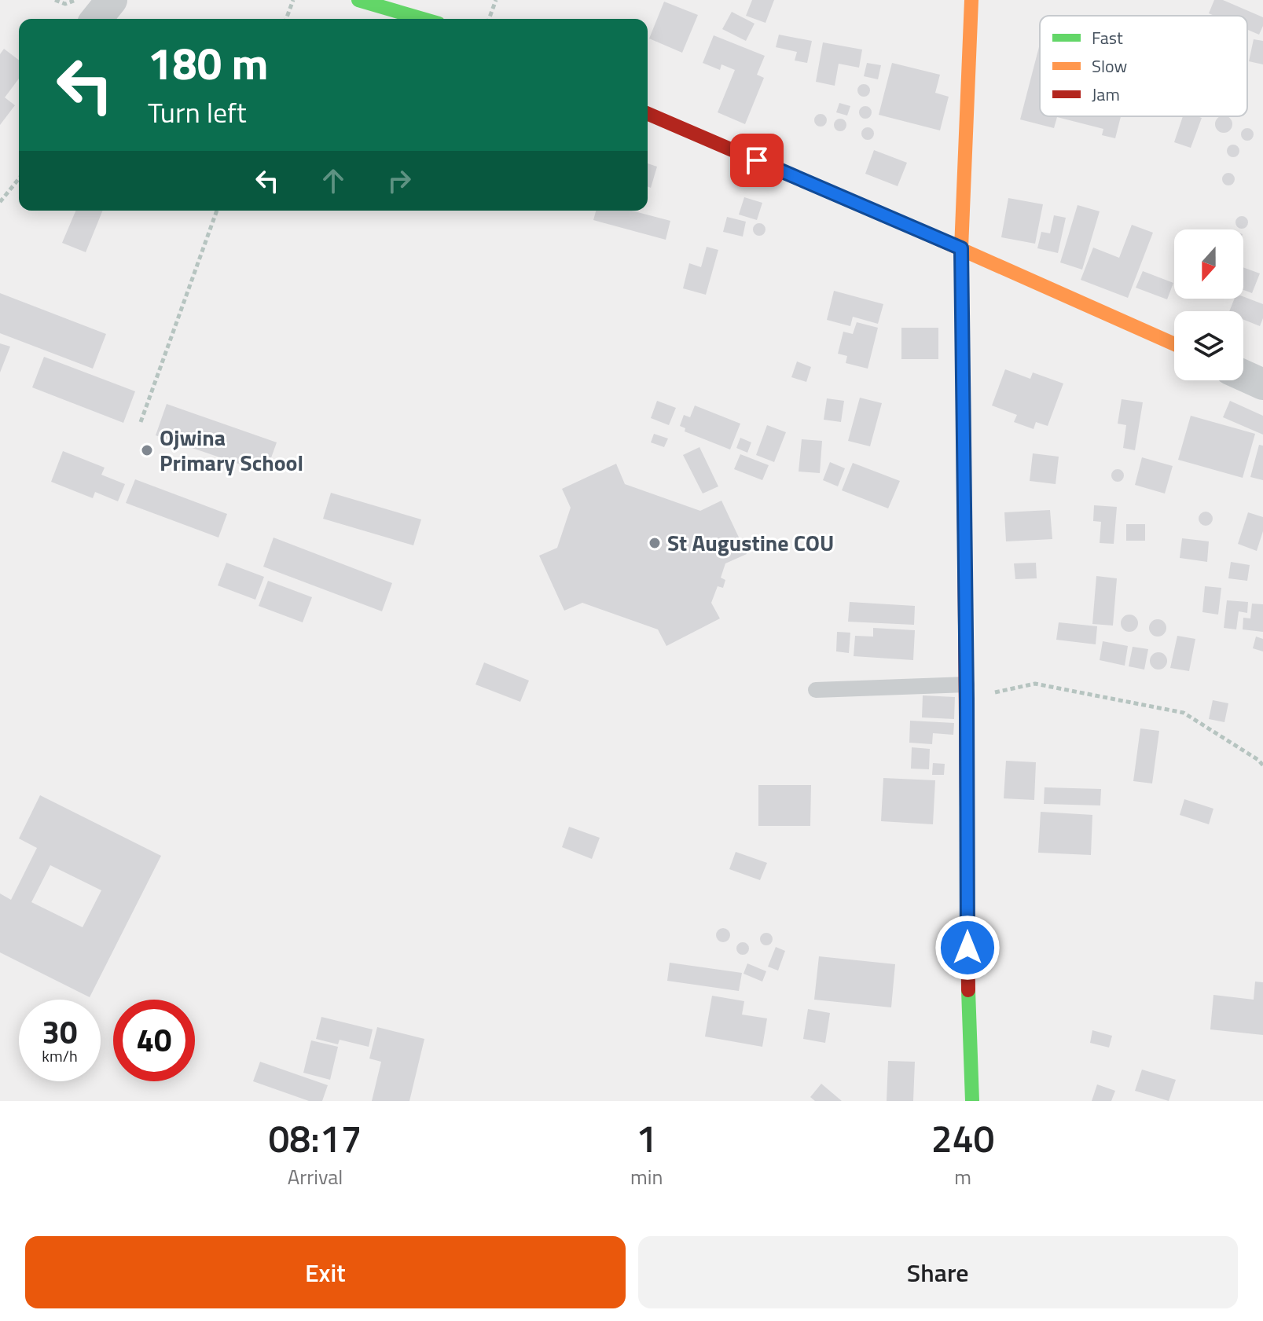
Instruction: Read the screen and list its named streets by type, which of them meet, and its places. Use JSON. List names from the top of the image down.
{
  "places": ["Ojwina Primary School", "St Augustine COU"],
  "legend": ["Fast", "Slow", "Jam"],
  "north": "bottom",
  "page": {
    "turn": ["180 m", "Turn left"],
    "speed": "30 km/h",
    "limit": "40",
    "eta": [
      "08:17",
      "Arrival",
      "1",
      "min",
      "240",
      "m"
    ],
    "buttons": ["Exit", "Share"]
  }
}
